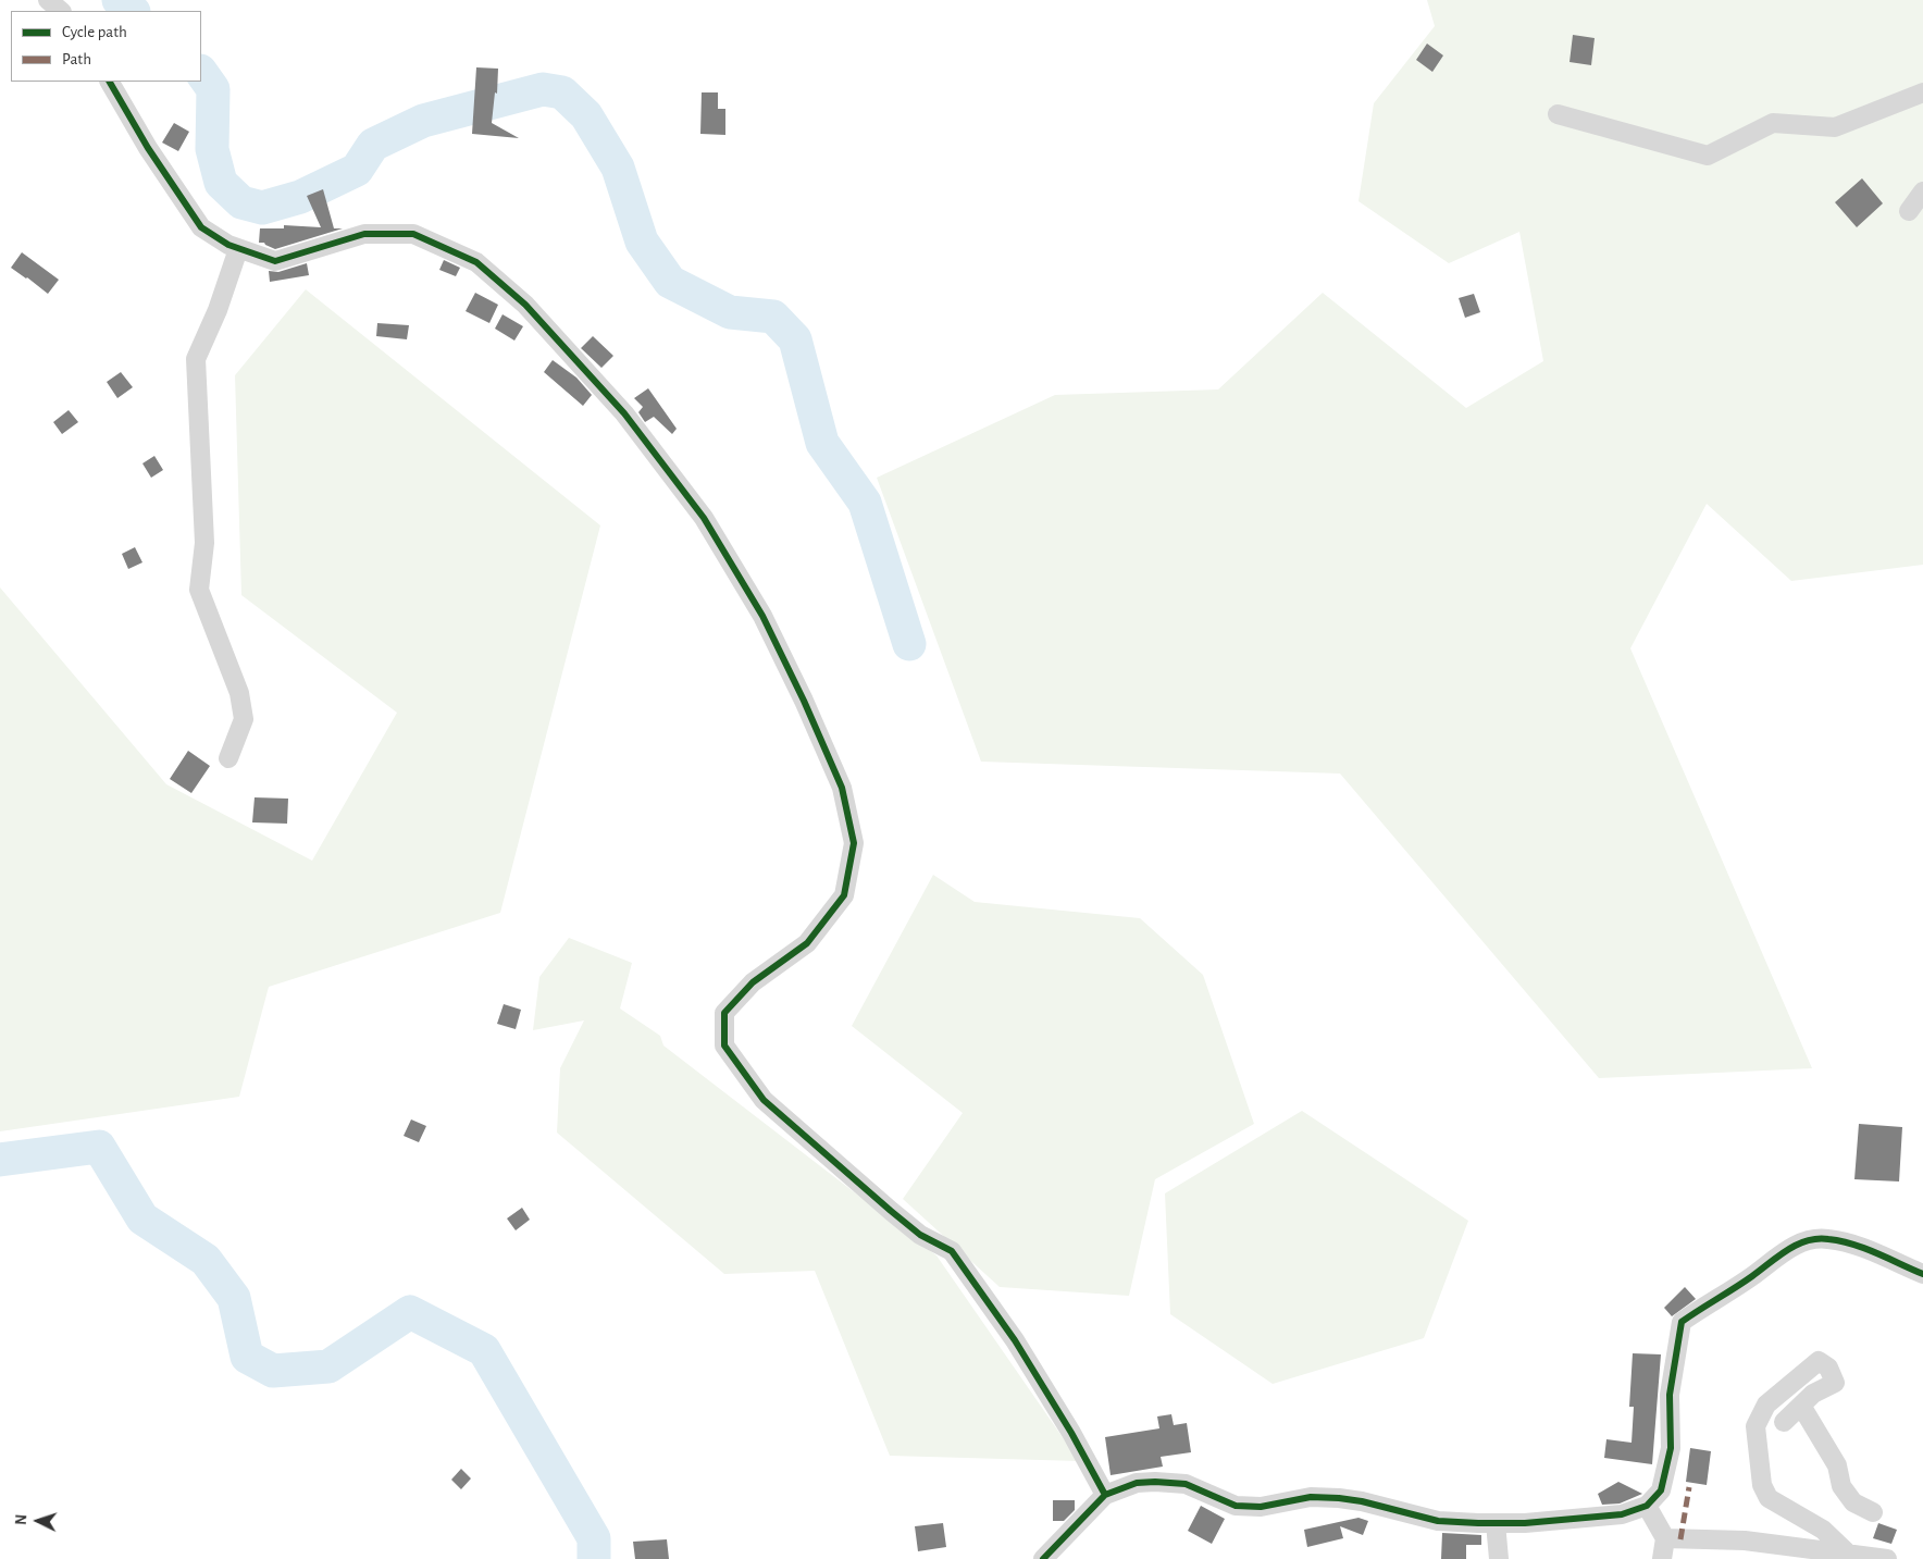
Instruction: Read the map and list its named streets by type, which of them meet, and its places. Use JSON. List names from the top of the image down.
{
  "legend": ["Cycle path", "Path"],
  "north": "left"
}
